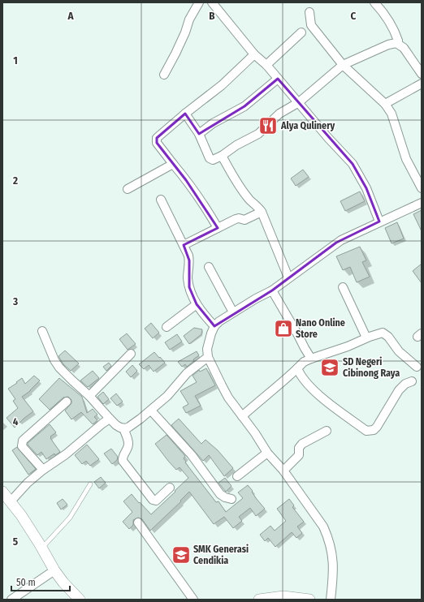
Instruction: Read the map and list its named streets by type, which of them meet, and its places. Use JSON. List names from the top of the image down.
{
  "places": {
    "restaurant": ["Alya Qulinery"],
    "shop": ["Nano Online Store"],
    "school or university": ["SD Negeri Cibinong Raya", "SMK Generasi Cendikia"]
  },
  "scale_bar": "50 m",
  "grid": {
    "columns": ["A", "B", "C"],
    "rows": [
      "1",
      "2",
      "3",
      "4",
      "5"
    ]
  }
}
